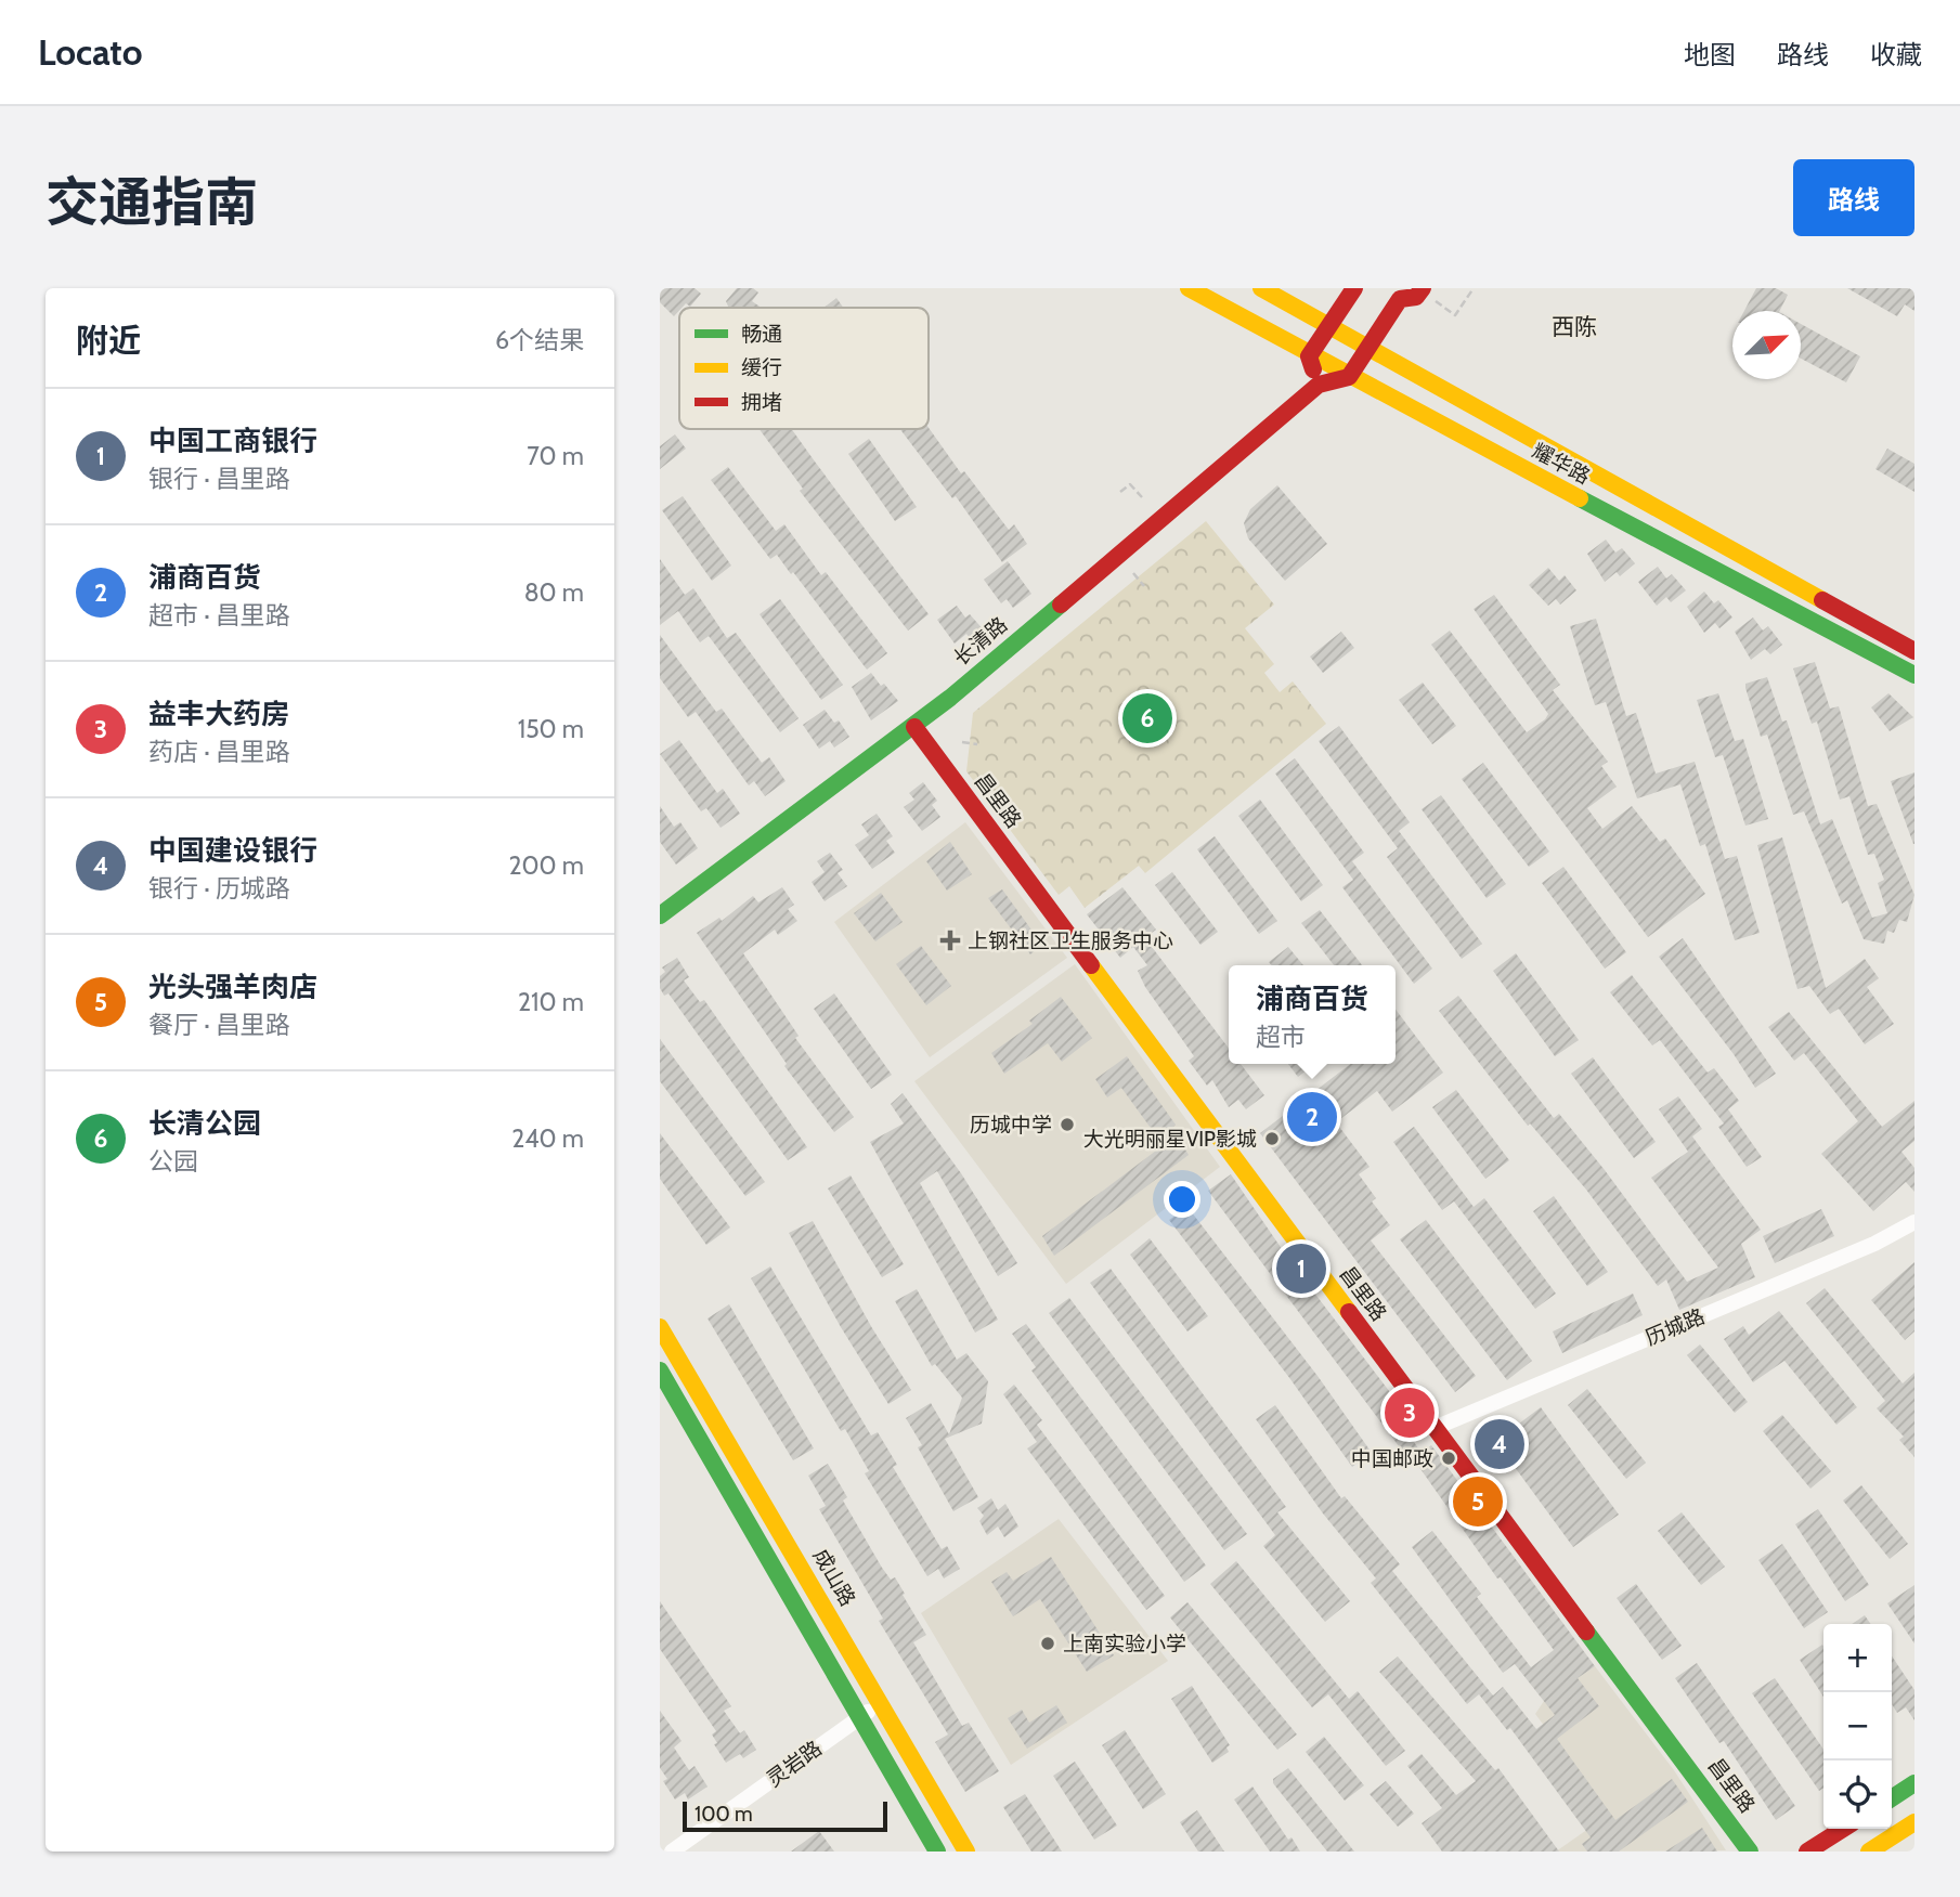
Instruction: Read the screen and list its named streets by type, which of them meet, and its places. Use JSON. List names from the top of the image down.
{
  "streets": {
    "main road": [
      "耀华路",
      "长清路",
      "昌里路",
      "成山路"
    ],
    "street": ["历城路", "灵岩路"]
  },
  "crossings": [
    ["耀华路", "长清路"],
    ["长清路", "昌里路"],
    ["昌里路", "历城路"],
    ["成山路", "灵岩路"]
  ],
  "districts": ["西陈"],
  "places": {
    "health": ["上钢社区卫生服务中心"],
    "other": [
      "历城中学",
      "大光明丽星VIP影城",
      "中国邮政",
      "上南实验小学"
    ]
  },
  "legend": ["畅通", "缓行", "拥堵"],
  "scale_bar": "100 m",
  "north": "top right",
  "page": {
    "header": "Locato",
    "nav": ["地图", "路线", "收藏"],
    "title": "交通指南",
    "buttons": "路线",
    "heading": ["附近", "6个结果"],
    "list": [
      {
        "mark": "1",
        "name": "中国工商银行",
        "note": "银行 · 昌里路",
        "value": "70 m"
      },
      {
        "mark": "2",
        "name": "浦商百货",
        "note": "超市 · 昌里路",
        "value": "80 m"
      },
      {
        "mark": "3",
        "name": "益丰大药房",
        "note": "药店 · 昌里路",
        "value": "150 m"
      },
      {
        "mark": "4",
        "name": "中国建设银行",
        "note": "银行 · 历城路",
        "value": "200 m"
      },
      {
        "mark": "5",
        "name": "光头强羊肉店",
        "note": "餐厅 · 昌里路",
        "value": "210 m"
      },
      {
        "mark": "6",
        "name": "长清公园",
        "note": "公园",
        "value": "240 m"
      }
    ],
    "pins": [
      "6",
      "2",
      "1",
      "3",
      "4",
      "5"
    ],
    "popup": ["浦商百货", "超市"],
    "map_buttons": ["+", "−"],
    "scale": "100 m"
  }
}
